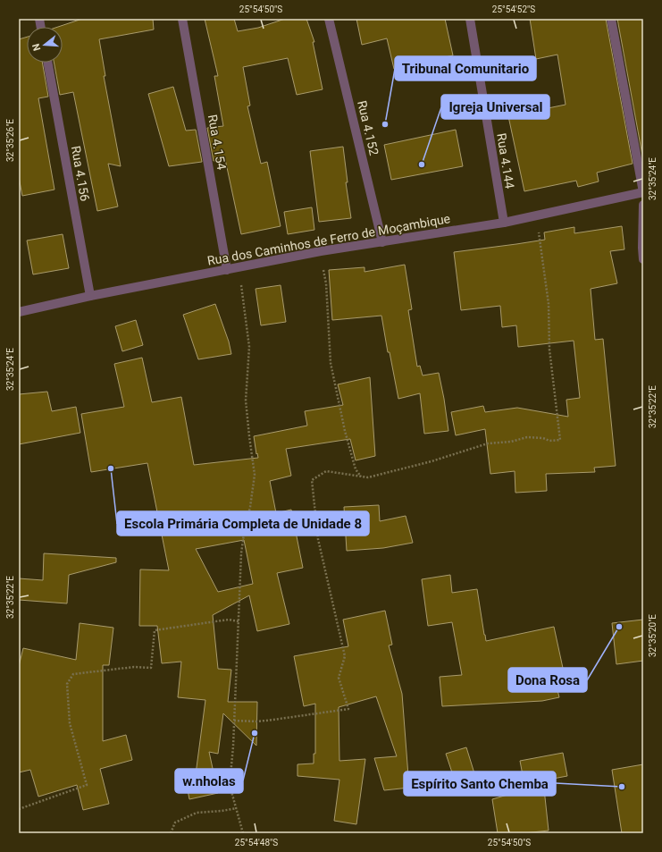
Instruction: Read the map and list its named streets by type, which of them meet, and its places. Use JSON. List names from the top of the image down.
{
  "streets": {
    "street": [
      "Rua 4.152",
      "Rua 4.154",
      "Rua 4.144",
      "Rua 4.156",
      "Rua dos Caminhos de Ferro de Moçambique"
    ]
  },
  "crossings": [
    ["Rua 4.152", "Rua dos Caminhos de Ferro de Moçambique"],
    ["Rua 4.154", "Rua dos Caminhos de Ferro de Moçambique"],
    ["Rua 4.144", "Rua dos Caminhos de Ferro de Moçambique"],
    ["Rua 4.156", "Rua dos Caminhos de Ferro de Moçambique"]
  ],
  "places": [
    "Tribunal Comunitario",
    "Igreja Universal",
    "Escola Primária Completa de Unidade 8",
    "Dona Rosa",
    "w.nholas",
    "Espírito Santo Chemba"
  ],
  "north": "left",
  "coordinates": [
    "25°54'50\"S",
    "25°54'52\"S",
    "32°35'26\"E",
    "32°35'24\"E",
    "32°35'22\"E",
    "32°35'20\"E",
    "25°54'48\"S"
  ]
}
